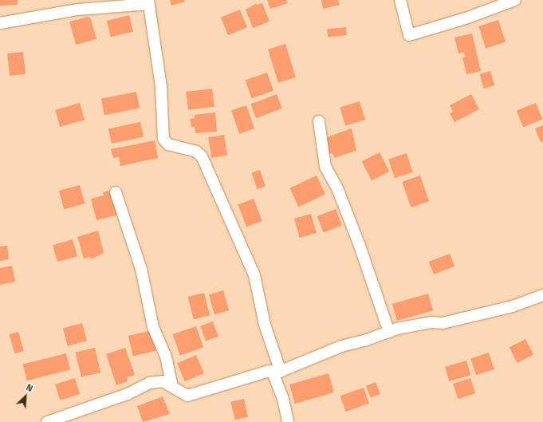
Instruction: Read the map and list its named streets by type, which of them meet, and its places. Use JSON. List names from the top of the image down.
{
  "north": "top right"
}
